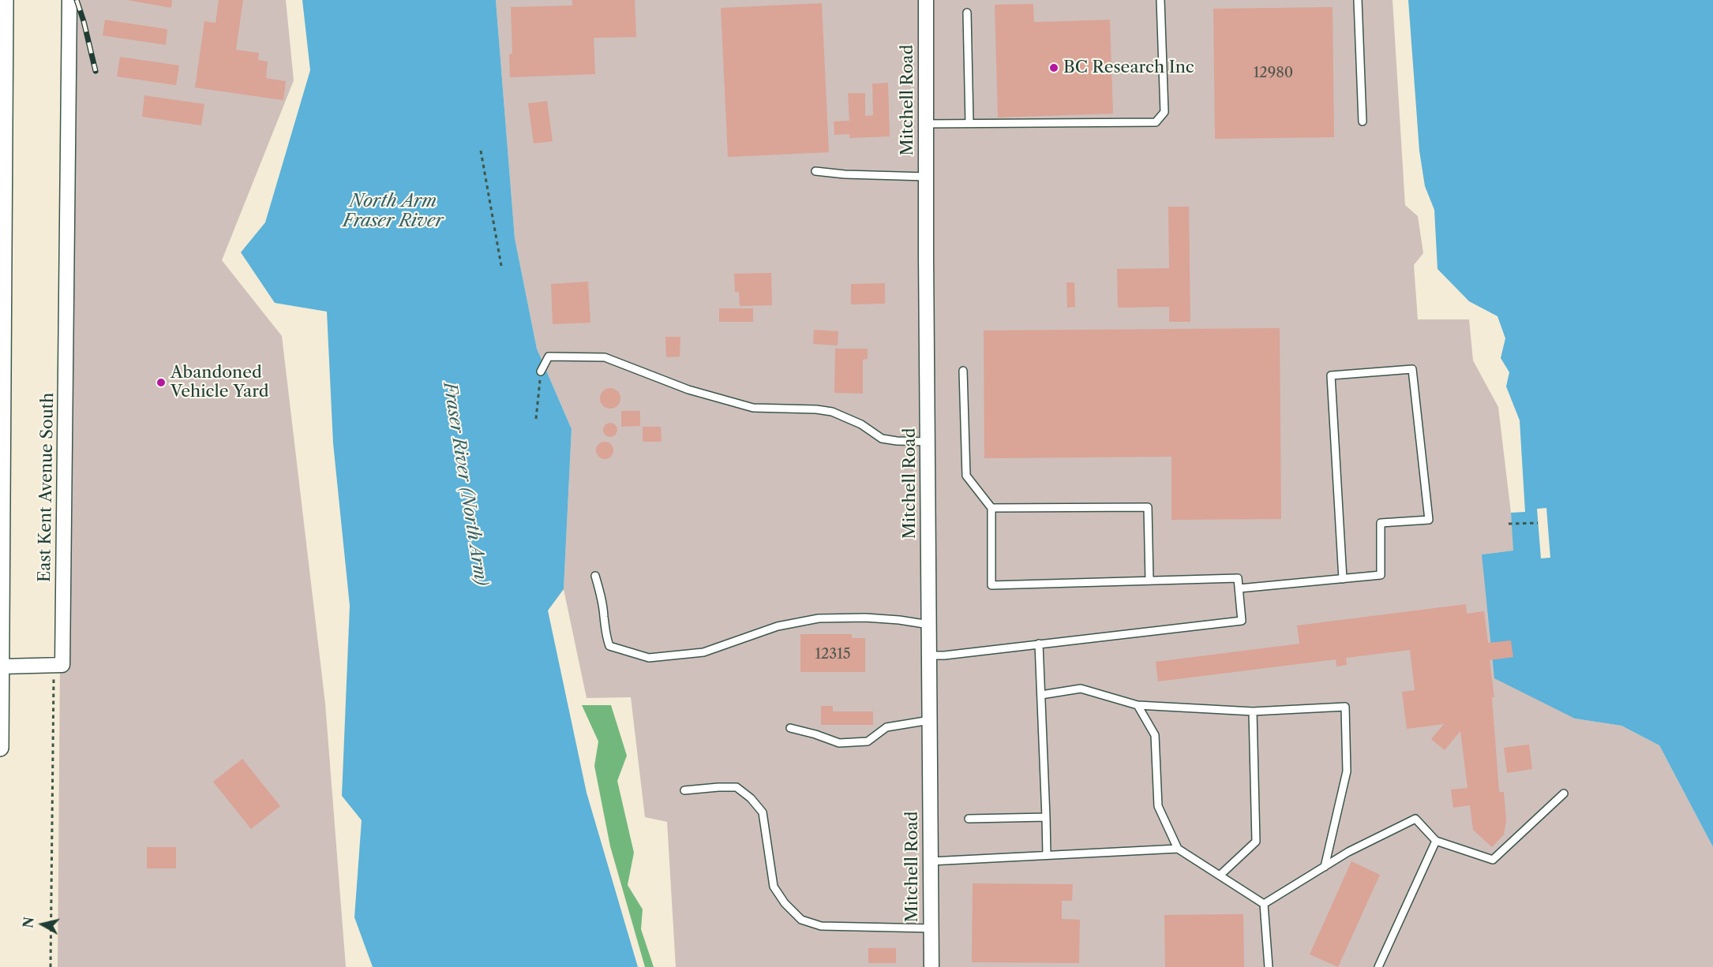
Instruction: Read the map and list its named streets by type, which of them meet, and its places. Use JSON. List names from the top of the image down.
{
  "streets": {
    "street": ["Mitchell Road", "East Kent Avenue South"]
  },
  "water": ["North Arm Fraser River", "Fraser River (North Arm)"],
  "places": ["BC Research Inc", "Abandoned Vehicle Yard"],
  "house_numbers": ["12980", "12315"],
  "north": "left"
}
